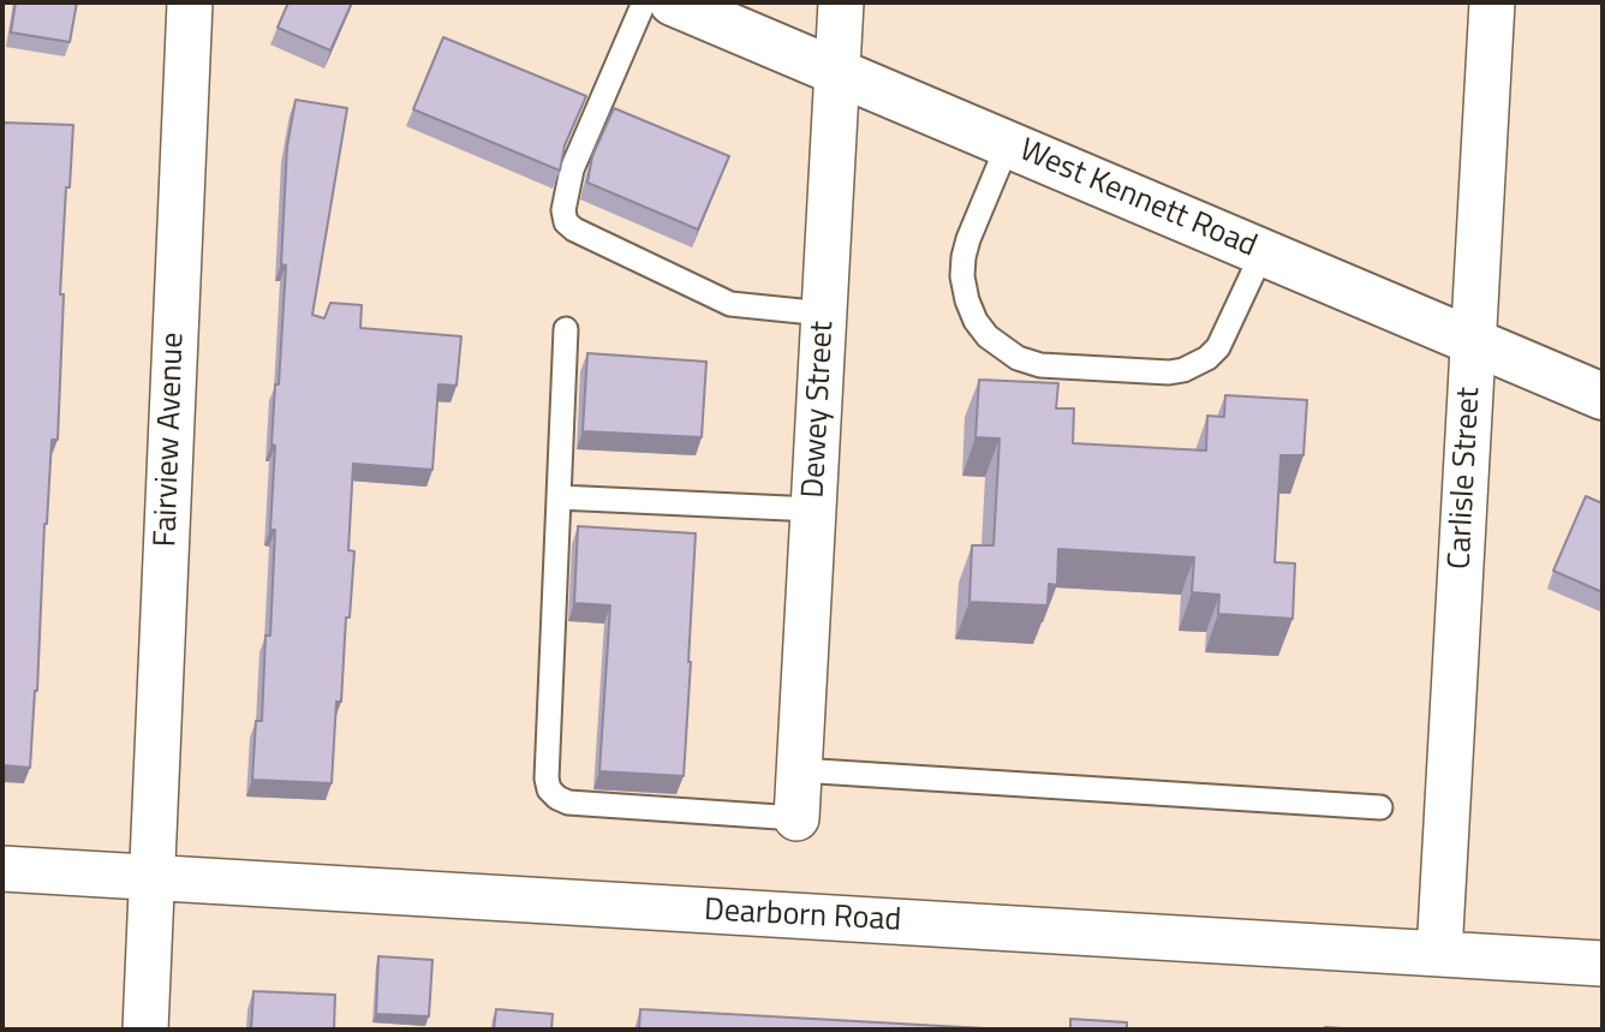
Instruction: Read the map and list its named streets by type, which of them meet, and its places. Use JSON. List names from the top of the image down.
{
  "streets": {
    "street": [
      "West Kennett Road",
      "Dewey Street",
      "Fairview Avenue",
      "Carlisle Street",
      "Dearborn Road"
    ]
  },
  "crossings": [
    ["West Kennett Road", "Dewey Street"],
    ["West Kennett Road", "Carlisle Street"],
    ["Fairview Avenue", "Dearborn Road"],
    ["Carlisle Street", "Dearborn Road"]
  ]
}
